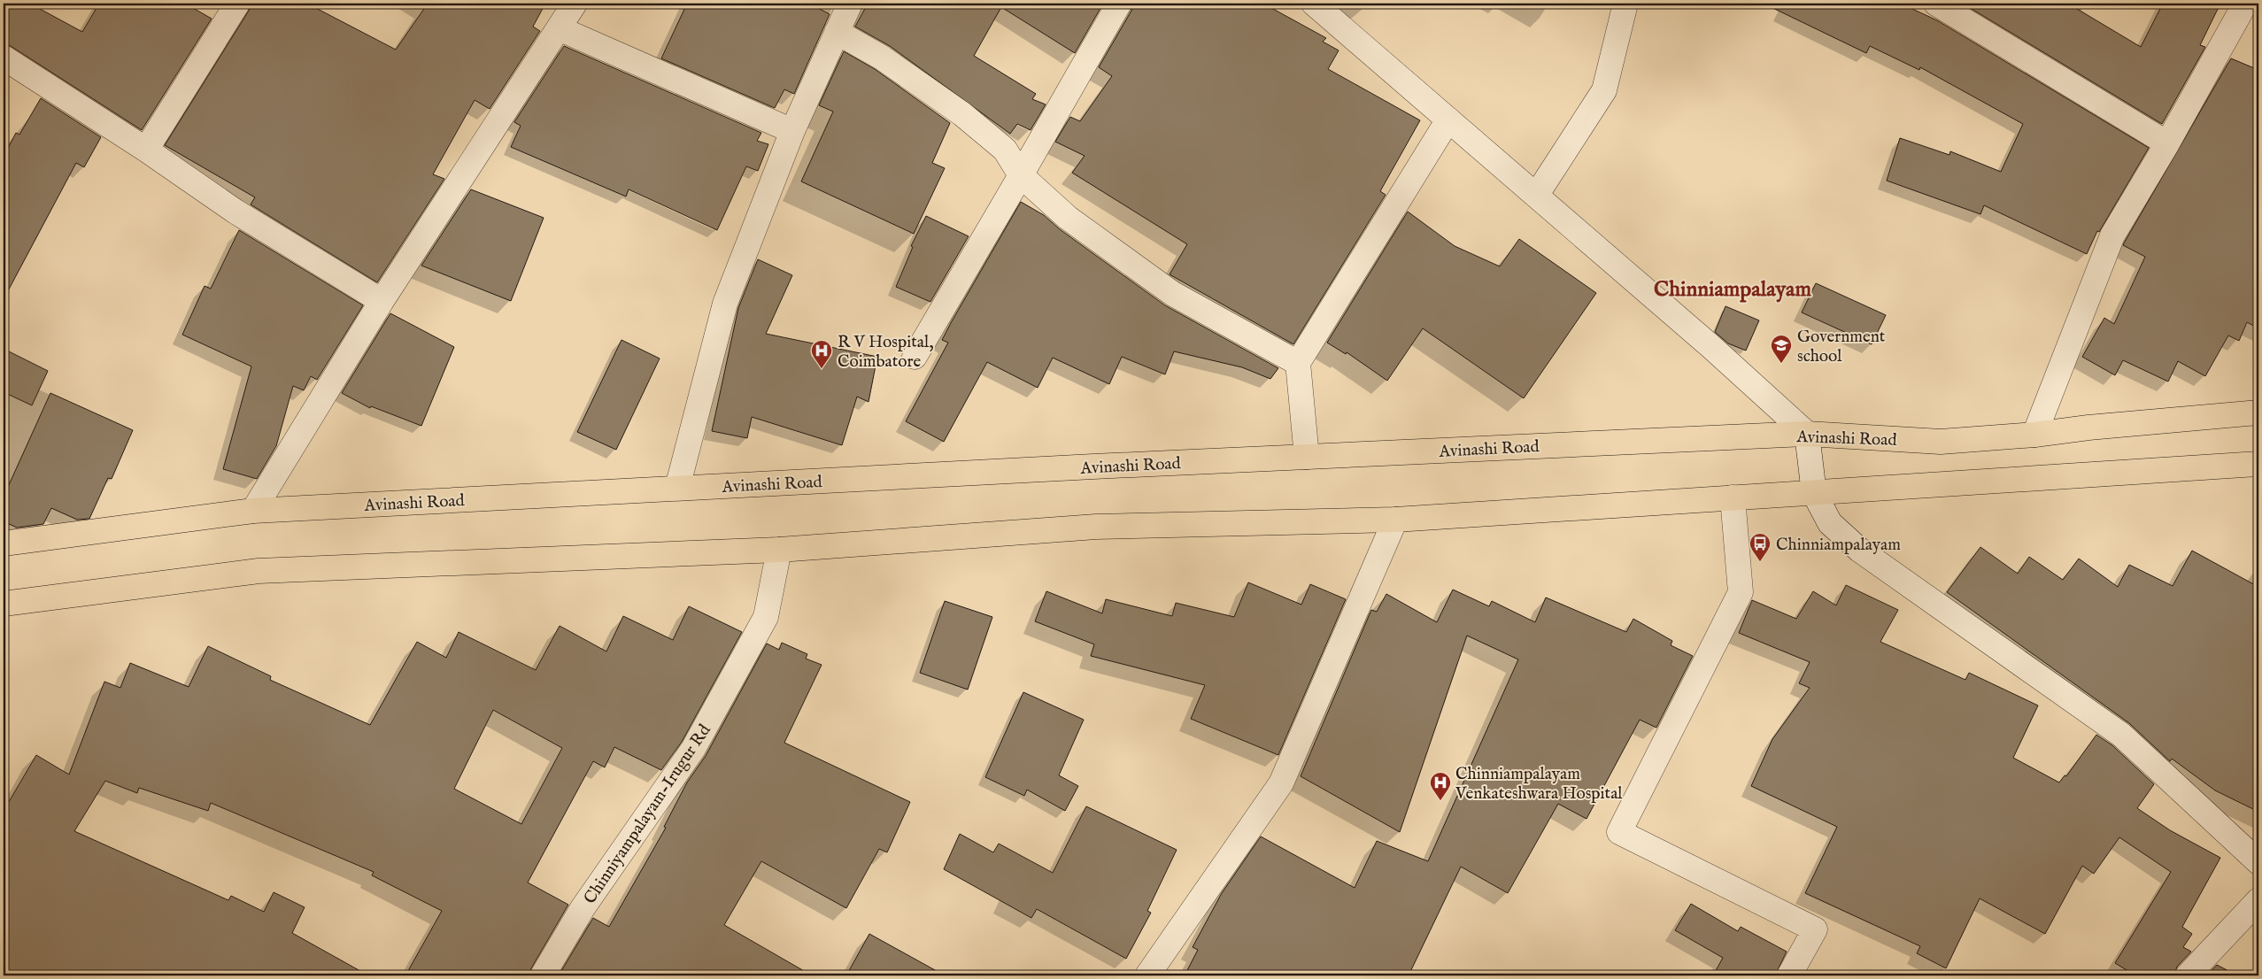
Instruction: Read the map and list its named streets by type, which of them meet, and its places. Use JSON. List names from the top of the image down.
{
  "streets": {
    "main road": ["Avinashi Road"],
    "street": ["Chinniyampalayam-Irugur Rd"]
  },
  "districts": ["Chinniampalayam"],
  "places": {
    "school or university": ["Government school"],
    "hospital": ["R V Hospital, Coimbatore", "Chinniampalayam Venkateshwara Hospital"],
    "bus stop": ["Chinniampalayam"]
  }
}
